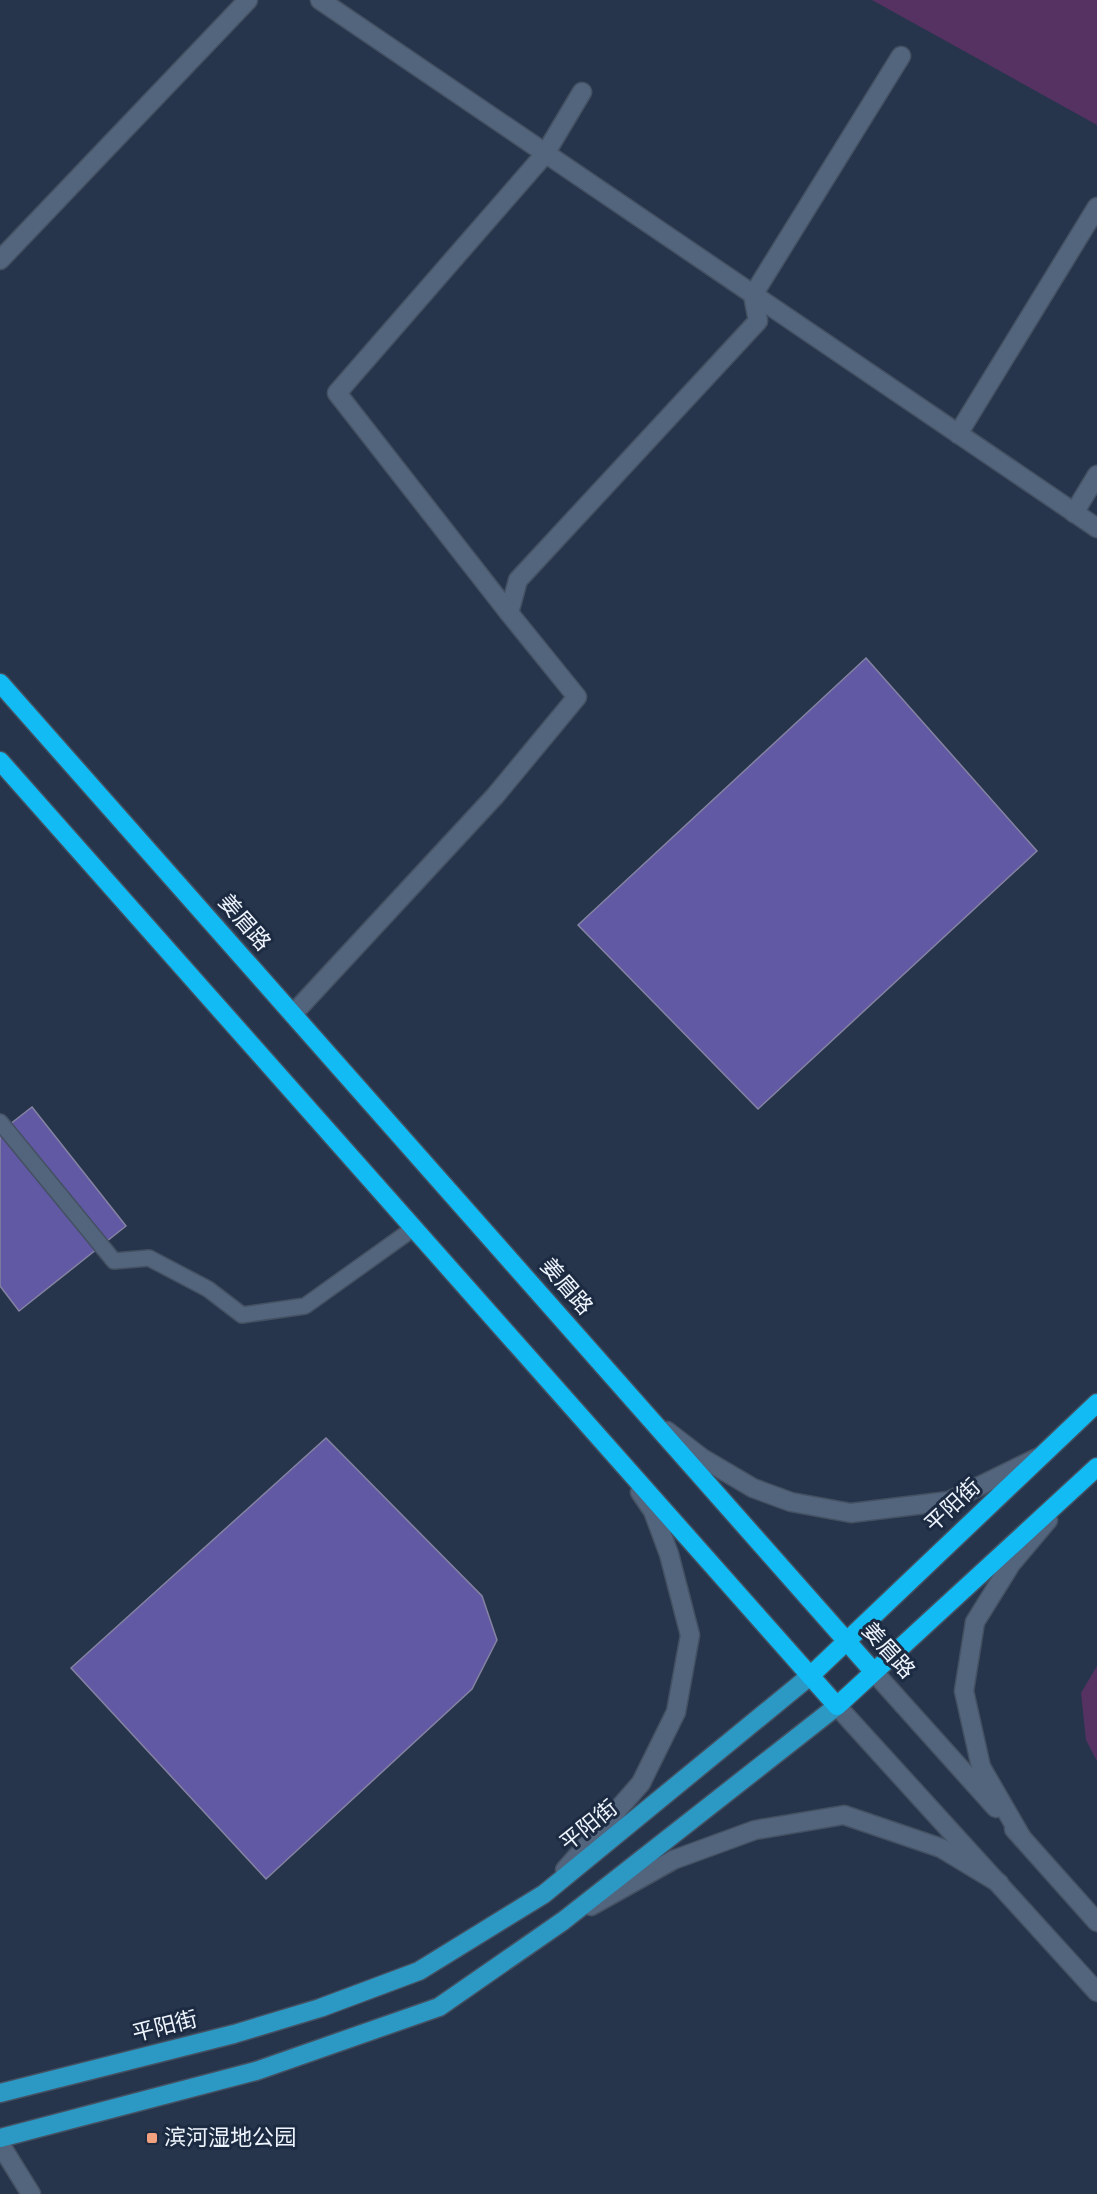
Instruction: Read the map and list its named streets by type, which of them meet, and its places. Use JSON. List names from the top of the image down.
{
  "streets": {
    "highway": ["姜眉路", "平阳街"]
  },
  "crossings": [
    ["姜眉路", "平阳街"]
  ],
  "places": {
    "transit": ["滨河湿地公园"]
  }
}
